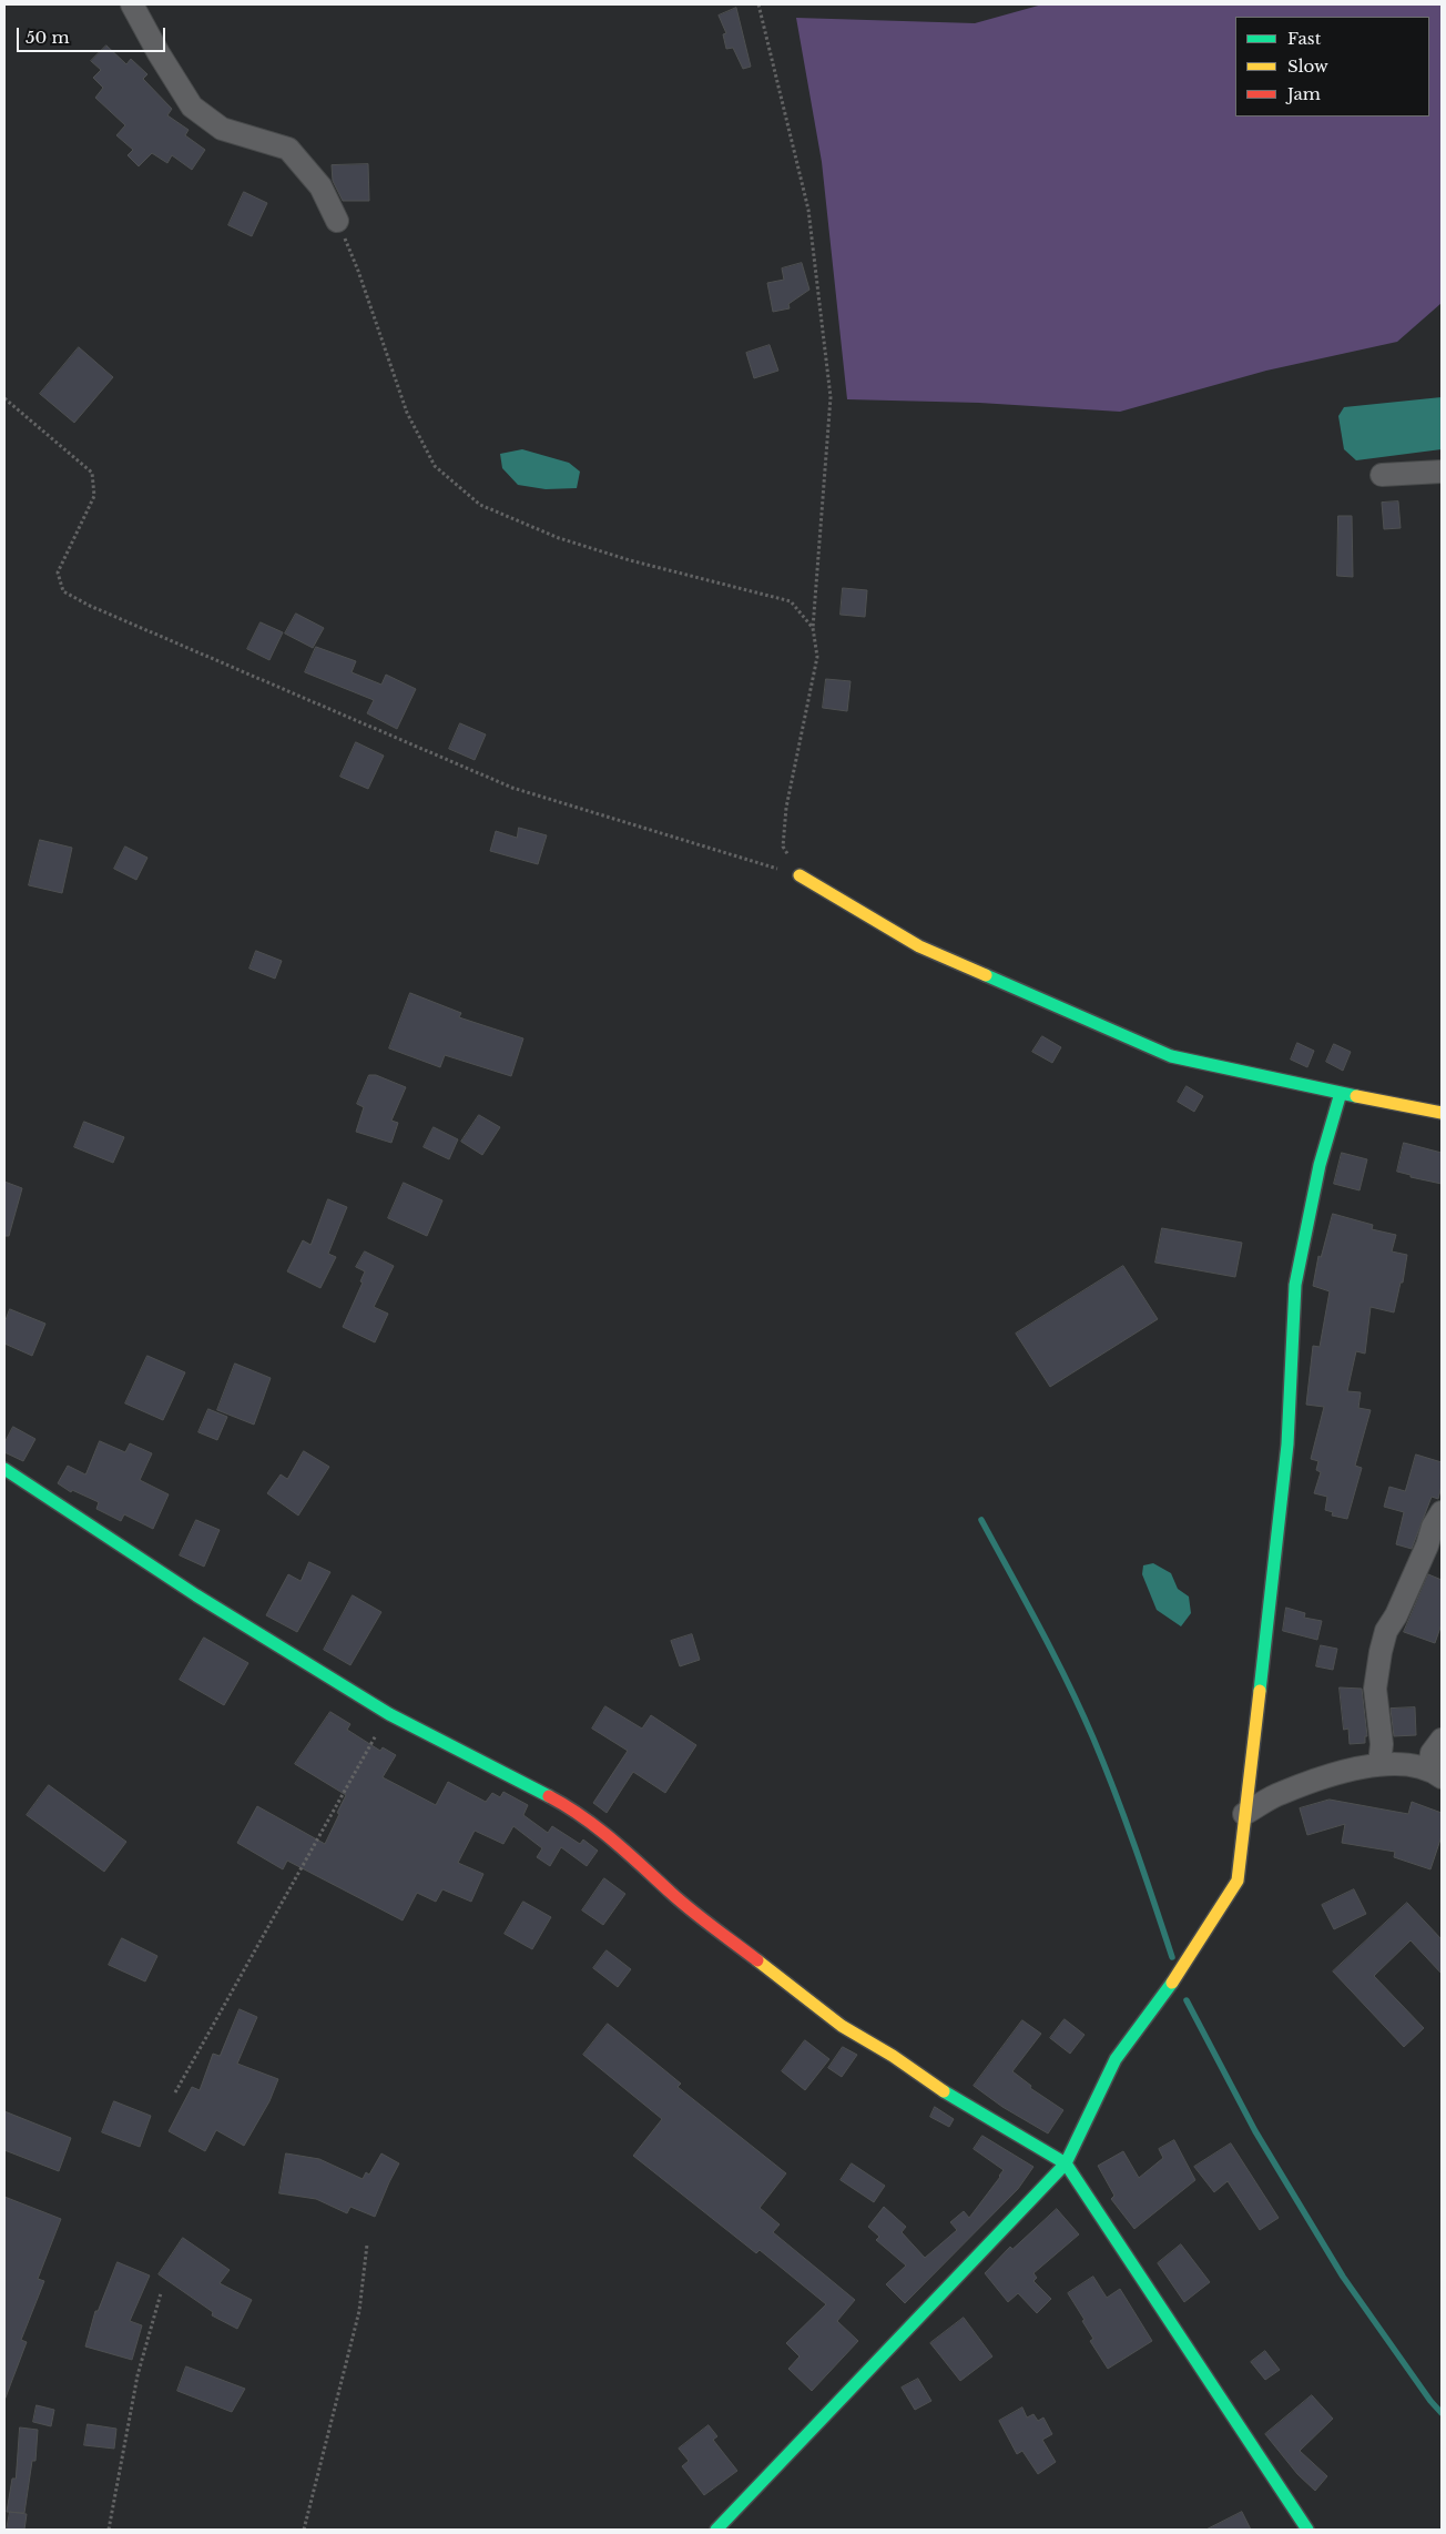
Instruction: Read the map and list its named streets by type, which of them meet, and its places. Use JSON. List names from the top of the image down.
{
  "legend": ["Fast", "Slow", "Jam"],
  "scale_bar": "50 m"
}
